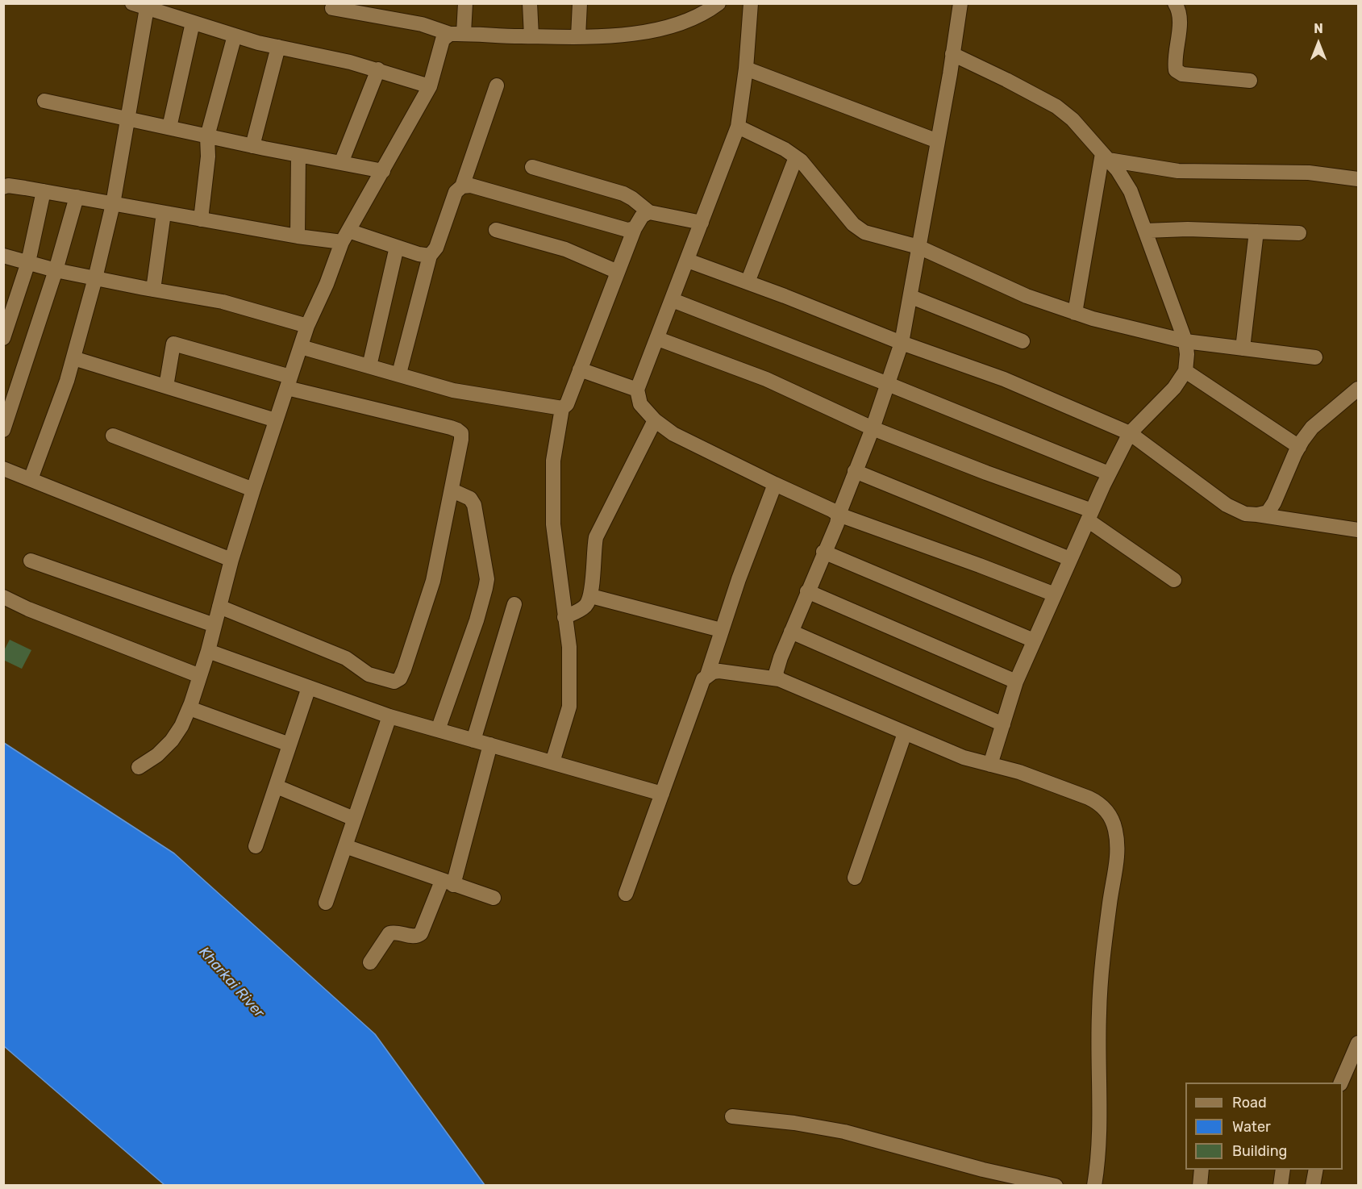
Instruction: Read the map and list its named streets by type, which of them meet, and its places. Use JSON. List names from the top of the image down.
{
  "water": ["Kharkai River"],
  "legend": ["Road", "Water", "Building"],
  "north": "top"
}
